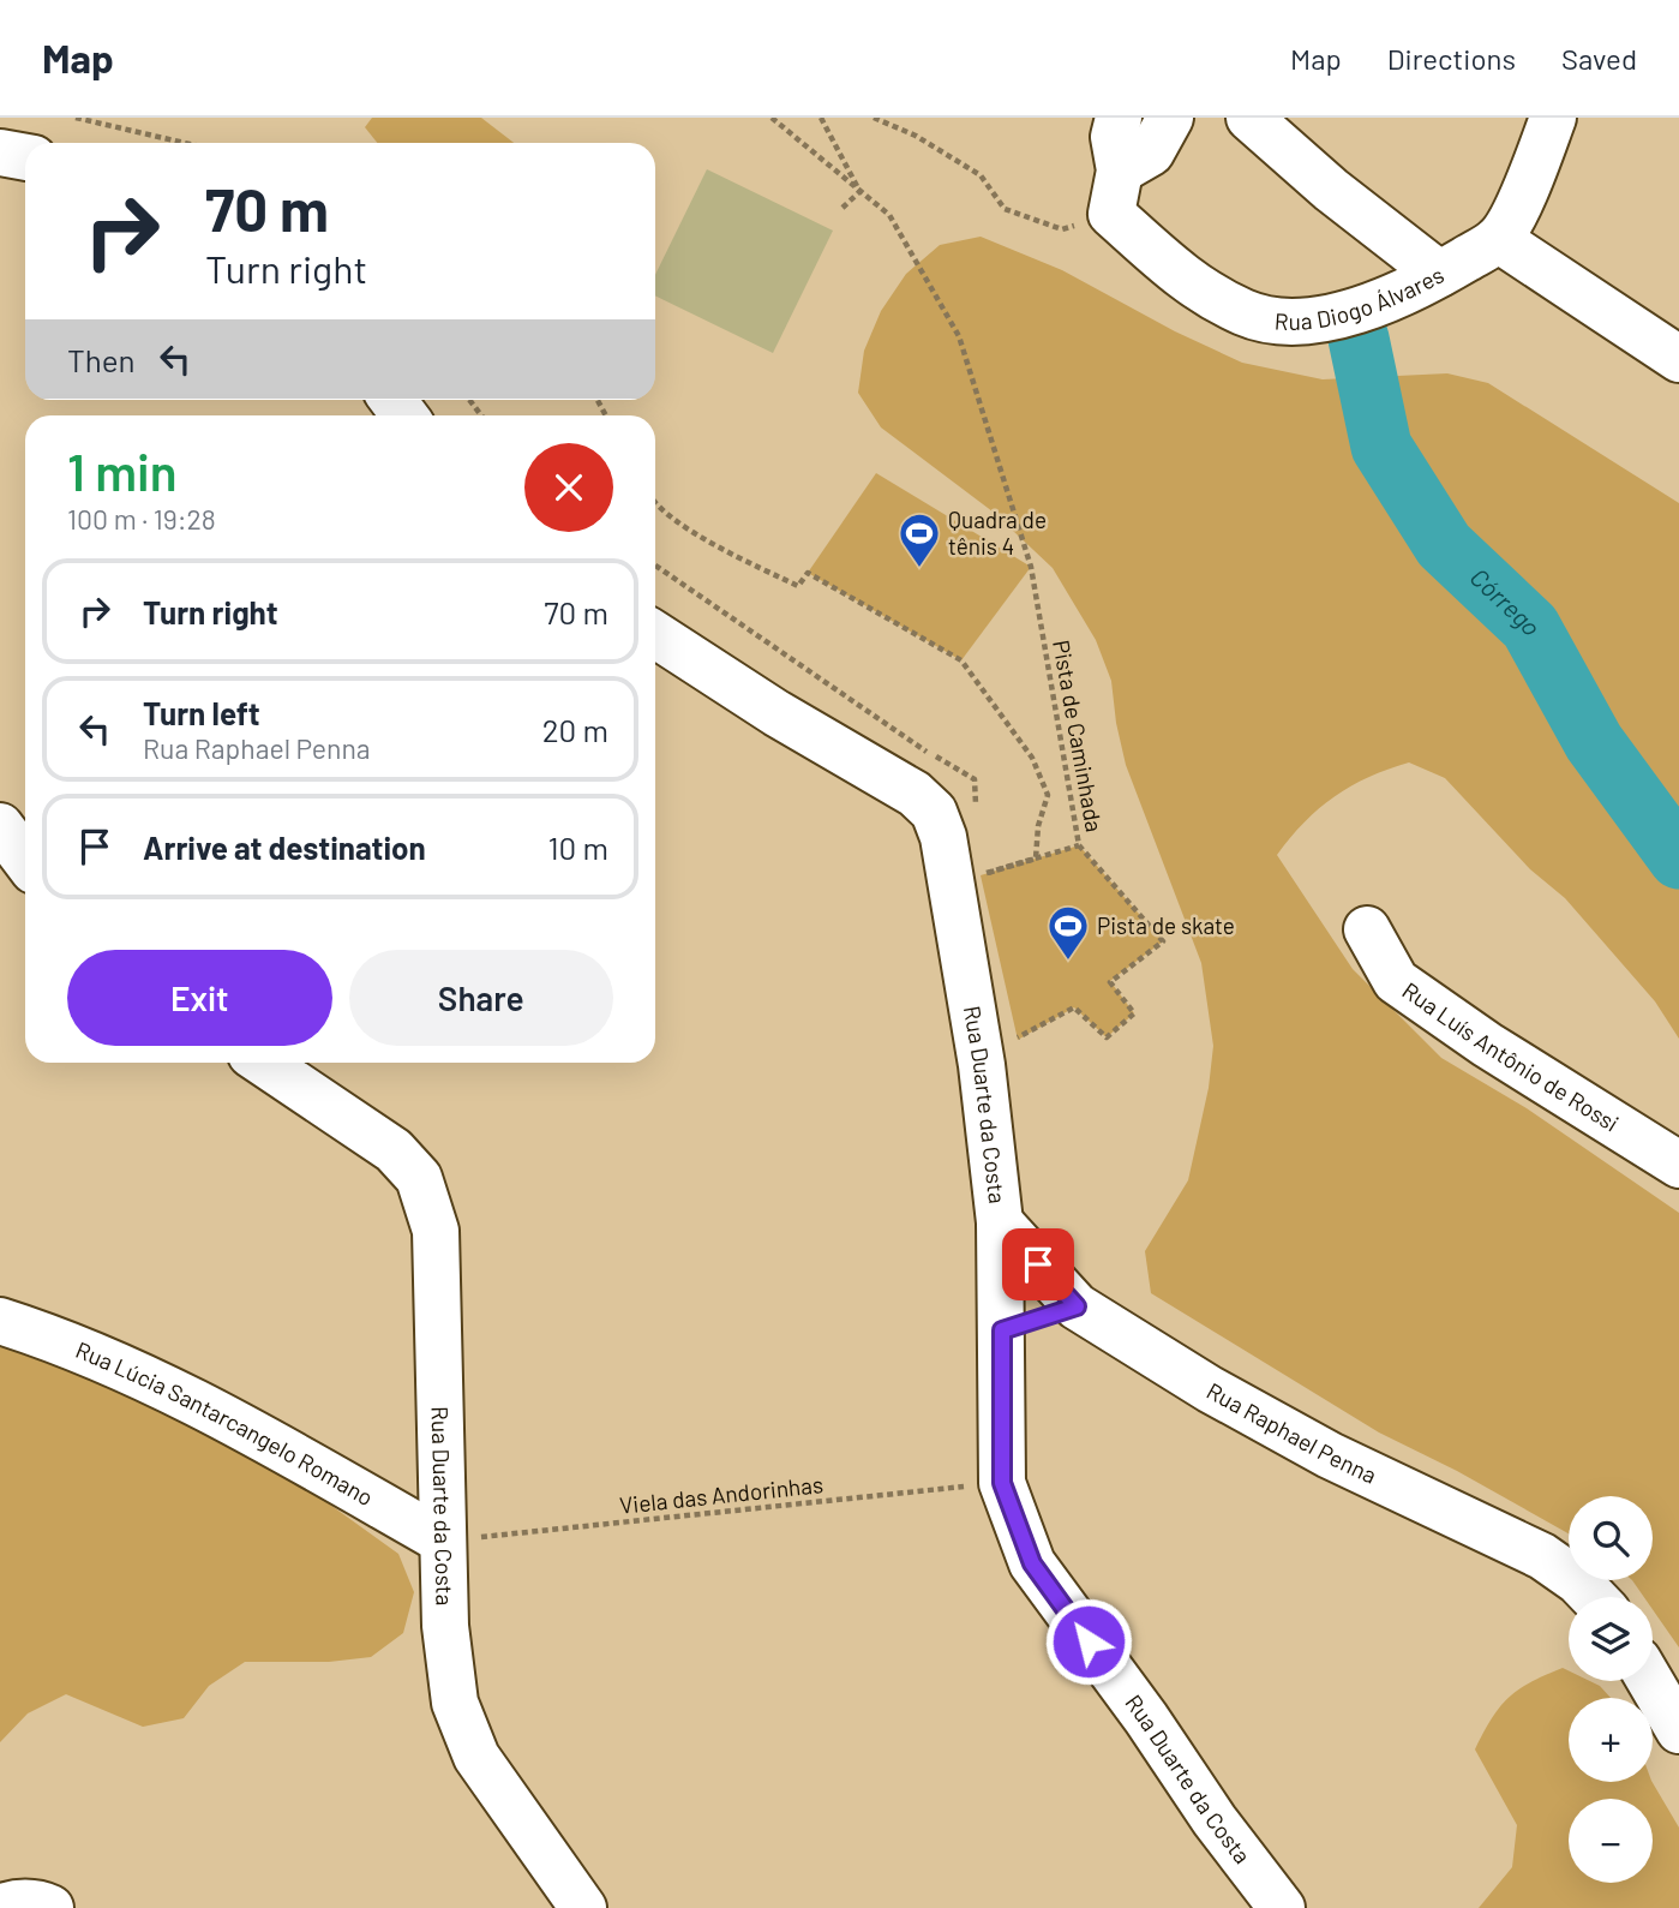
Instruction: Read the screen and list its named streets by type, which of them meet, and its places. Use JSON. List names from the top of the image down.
{
  "streets": {
    "street": [
      "Rua Diogo Álvares",
      "Rua Luís Antônio de Rossi",
      "Rua Duarte da Costa",
      "Rua Lúcia Santarcangelo Romano",
      "Rua Raphael Penna"
    ],
    "path": ["Pista de Caminhada", "Viela das Andorinhas"]
  },
  "crossings": [
    ["Rua Duarte da Costa", "Rua Lúcia Santarcangelo Romano"],
    ["Rua Duarte da Costa", "Rua Raphael Penna"],
    ["Rua Duarte da Costa", "Viela das Andorinhas"],
    ["Rua Lúcia Santarcangelo Romano", "Viela das Andorinhas"]
  ],
  "water": ["Córrego"],
  "places": {
    "sports": ["Quadra de tênis 4", "Pista de skate"]
  },
  "page": {
    "header": "Map",
    "nav": ["Map", "Directions", "Saved"],
    "turn": ["70 m", "Turn right"],
    "then": "Then",
    "heading": ["1 min", "100 m · 19:28"],
    "list": [
      {
        "name": "Turn right",
        "value": "70 m"
      },
      {
        "name": "Turn left",
        "note": "Rua Raphael Penna",
        "value": "20 m"
      },
      {
        "name": "Arrive at destination",
        "value": "10 m"
      }
    ],
    "buttons": ["Exit", "Share"],
    "map_buttons": ["+", "−"]
  }
}
